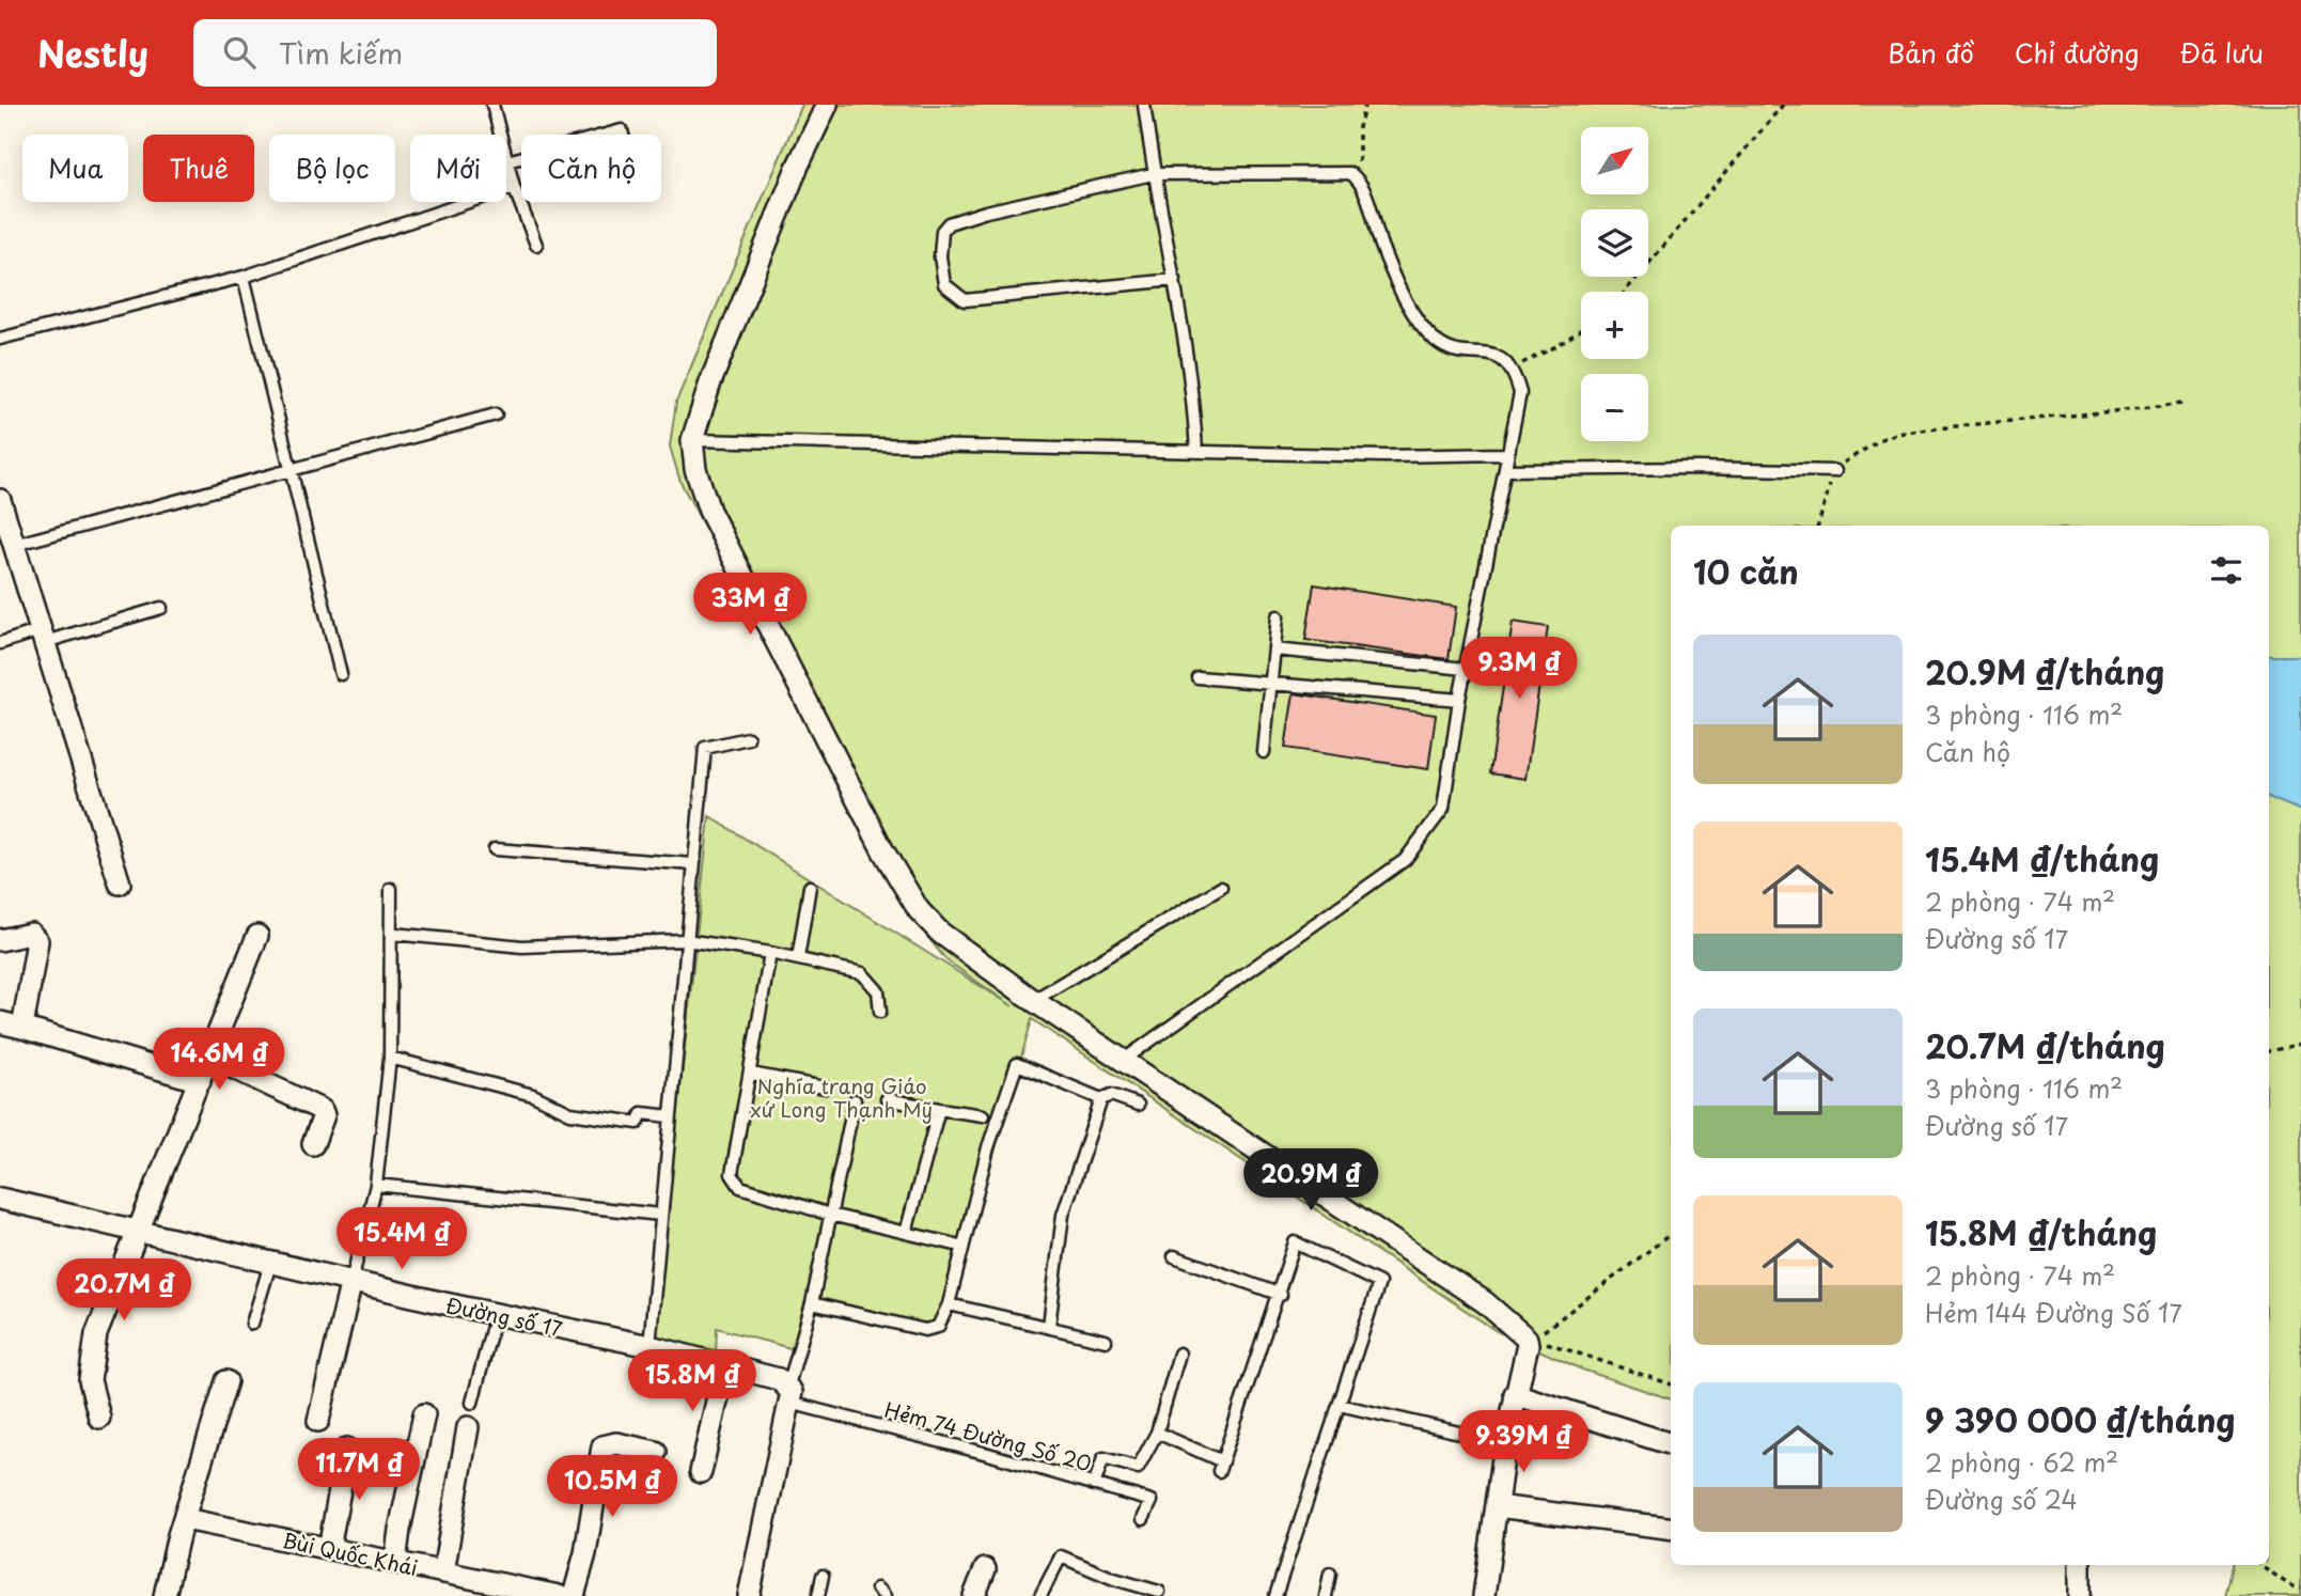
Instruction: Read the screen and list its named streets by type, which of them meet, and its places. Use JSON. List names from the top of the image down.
{
  "streets": {
    "street": ["Đường số 17", "Bùi Quốc Khái"],
    "lane": ["Hẻm 74 Đường Số 20"]
  },
  "crossings": [
    ["Đường số 17", "Hẻm 74 Đường Số 20"]
  ],
  "parks": ["Nghĩa trang Giáo xứ Long Thạnh Mỹ"],
  "north": "top right",
  "page": {
    "header": "Nestly",
    "search": "Tìm kiếm",
    "nav": ["Bản đồ", "Chỉ đường", "Đã lưu"],
    "map_buttons": ["+", "−"],
    "chip": [
      "Mua",
      "Thuê",
      "Bộ lọc",
      "Mới",
      "Căn hộ"
    ],
    "heading": "10 căn",
    "price": [
      "33M ₫",
      "9.3M ₫",
      "14.6M ₫",
      "20.9M ₫",
      "15.4M ₫",
      "20.7M ₫",
      "15.8M ₫",
      "9.39M ₫",
      "11.7M ₫",
      "10.5M ₫"
    ],
    "list": [
      {
        "name": "20.9M ₫/tháng",
        "note": "3 phòng · 116 m² · Căn hộ"
      },
      {
        "name": "15.4M ₫/tháng",
        "note": "2 phòng · 74 m² · Đường số 17"
      },
      {
        "name": "20.7M ₫/tháng",
        "note": "3 phòng · 116 m² · Đường số 17"
      },
      {
        "name": "15.8M ₫/tháng",
        "note": "2 phòng · 74 m² · Hẻm 144 Đường Số 17"
      },
      {
        "name": "9 390 000 ₫/tháng",
        "note": "2 phòng · 62 m² · Đường số 24"
      }
    ]
  }
}
